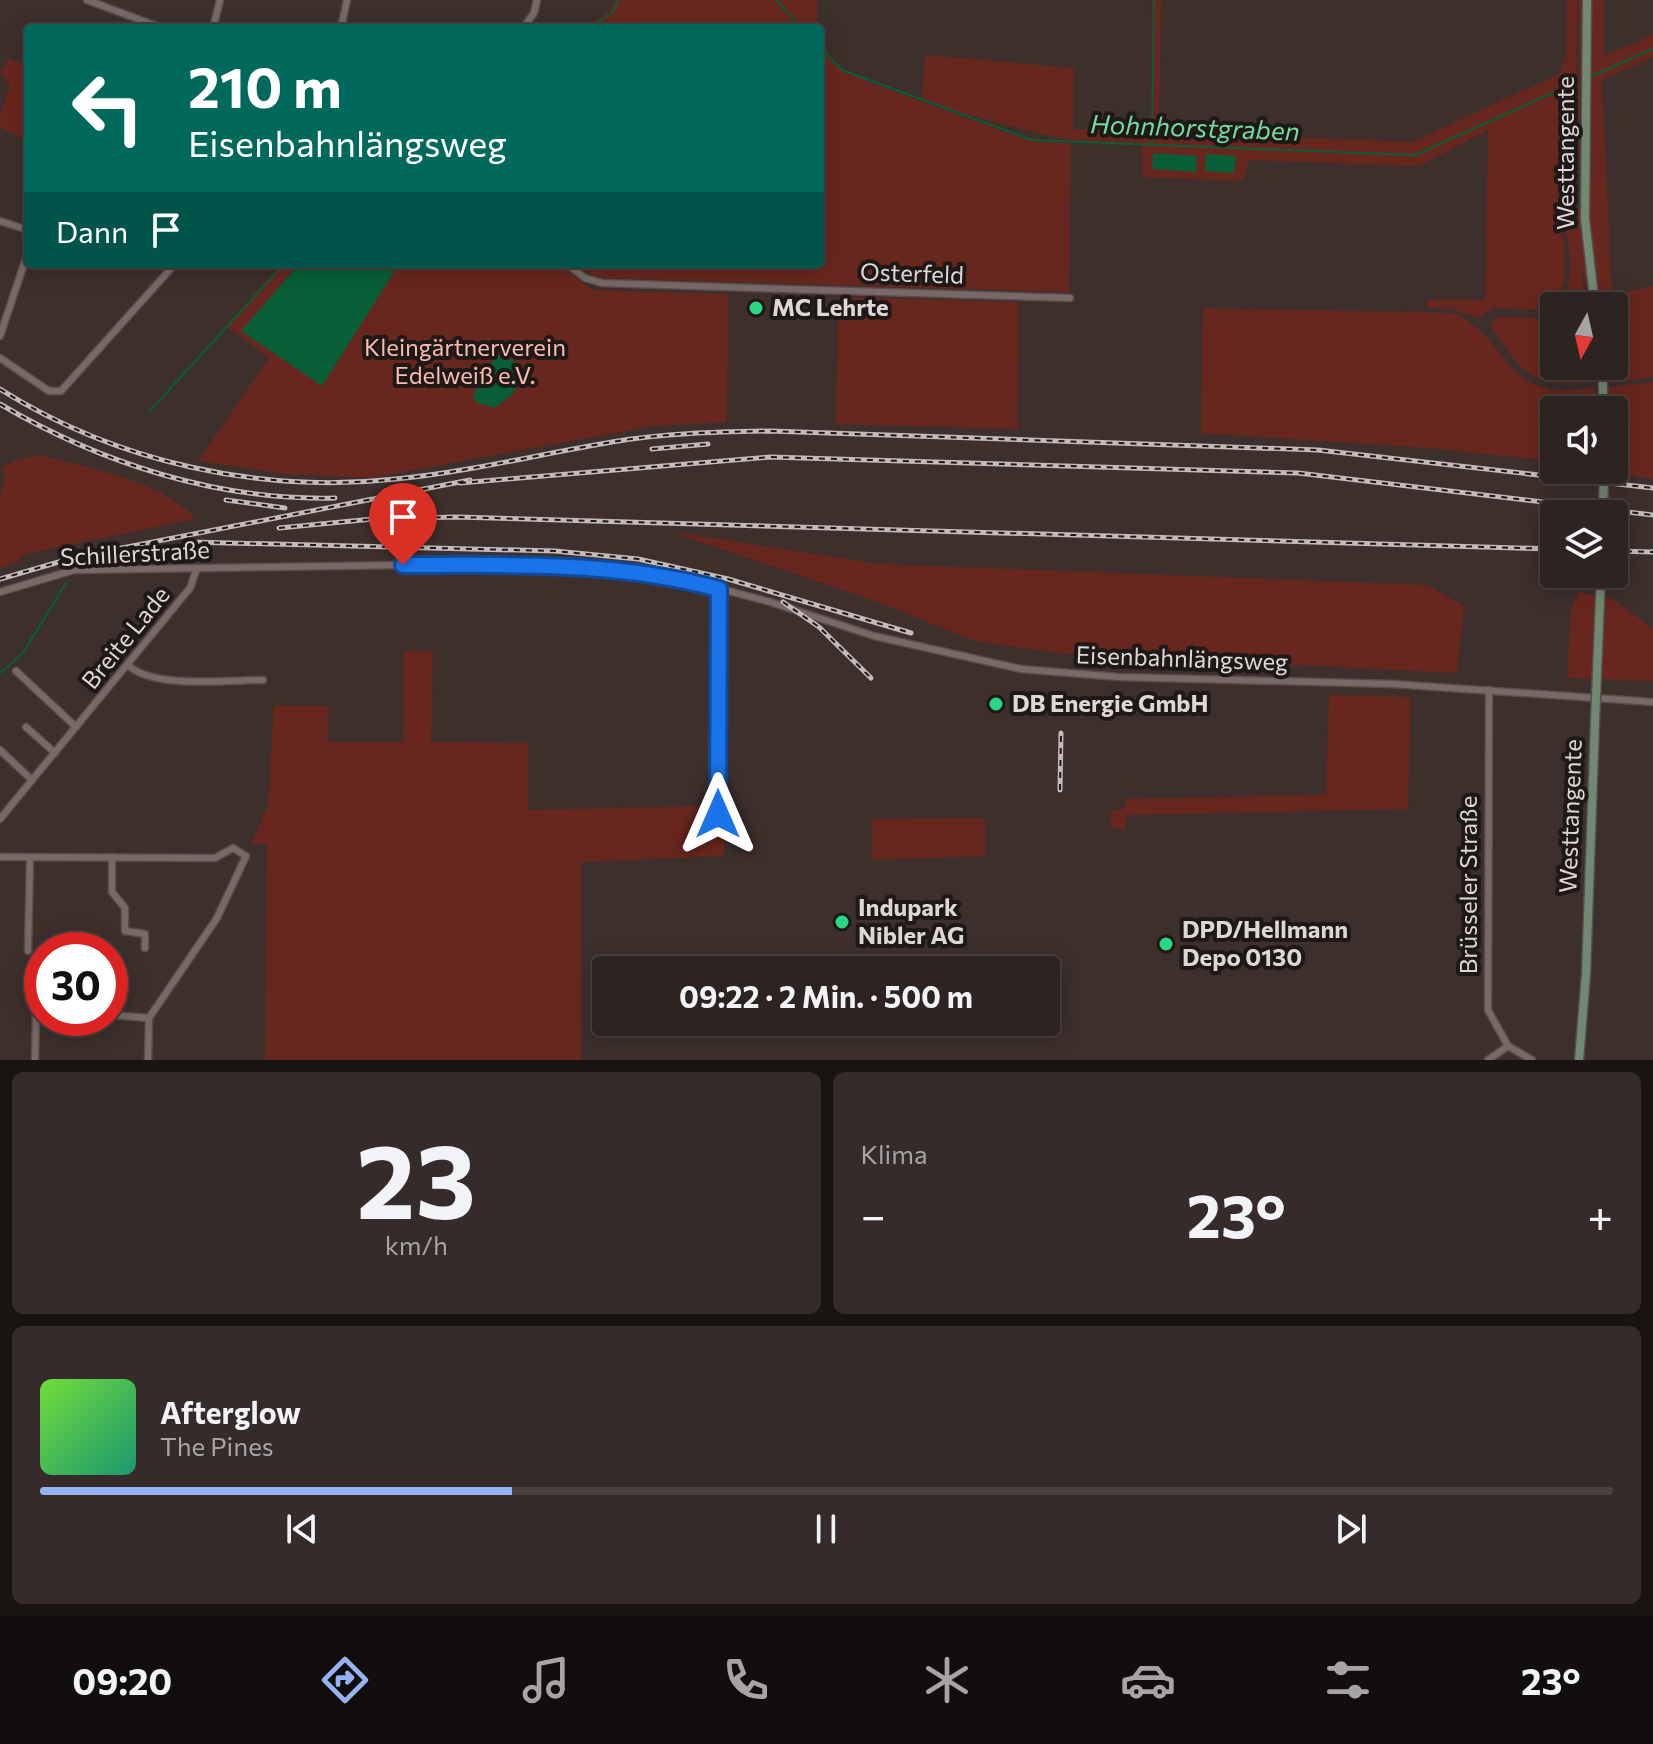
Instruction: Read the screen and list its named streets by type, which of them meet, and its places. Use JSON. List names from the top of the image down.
{
  "streets": {
    "main road": ["Westtangente"],
    "street": [
      "Osterfeld",
      "Schillerstraße",
      "Breite Lade",
      "Eisenbahnlängsweg",
      "Brüsseler Straße"
    ]
  },
  "crossings": [
    ["Schillerstraße", "Breite Lade"],
    ["Schillerstraße", "Eisenbahnlängsweg"],
    ["Eisenbahnlängsweg", "Brüsseler Straße"]
  ],
  "water": ["Hohnhorstgraben"],
  "parks": ["Kleingärtnerverein Edelweiß e.V."],
  "places": [
    "MC Lehrte",
    "DB Energie GmbH",
    "Indupark Nibler AG",
    "DPD/Hellmann Depo 0130"
  ],
  "north": "bottom",
  "page": {
    "turn": ["210 m", "Eisenbahnlängsweg"],
    "then": "Dann",
    "limit": "30",
    "trip": "09:22 · 2 Min. · 500 m",
    "tile": [
      ["23", "km/h"],
      "Klima"
    ],
    "heat": ["−", "23°", "+"],
    "song": ["Afterglow", "The Pines"],
    "tabs": ["09:20", "23°"]
  }
}
